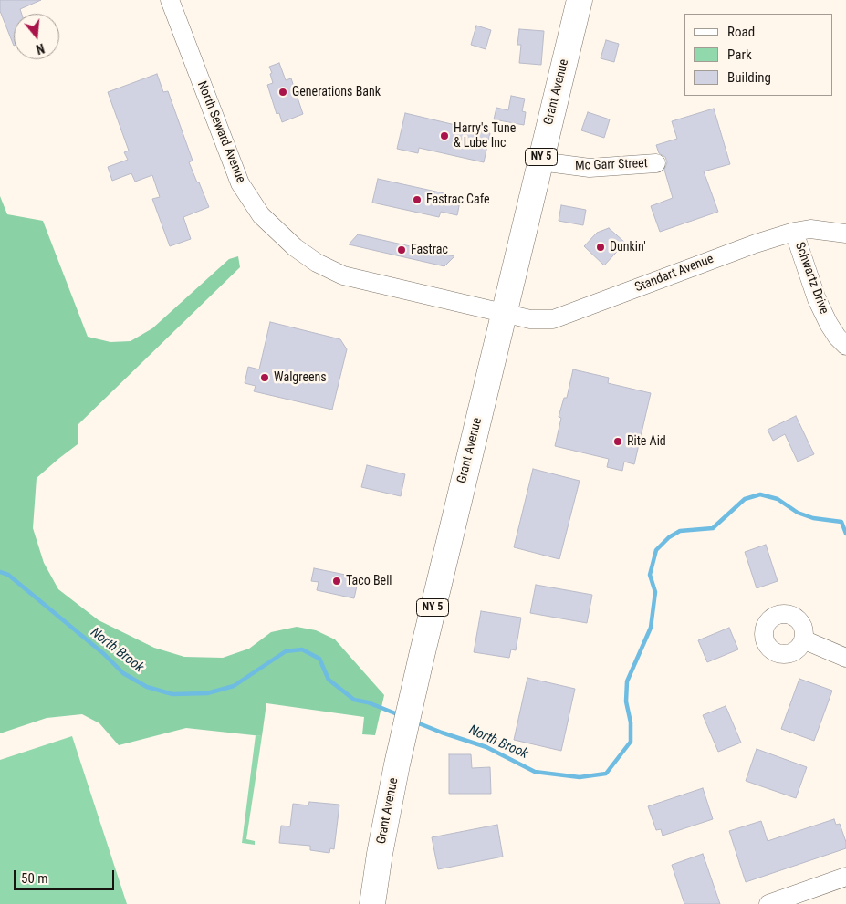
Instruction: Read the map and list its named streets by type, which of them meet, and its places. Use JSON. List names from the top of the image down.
{
  "streets": {
    "highway": ["Grant Avenue", "NY 5"],
    "street": [
      "North Seward Avenue",
      "Mc Garr Street",
      "Standart Avenue",
      "Schwartz Drive"
    ]
  },
  "crossings": [
    ["Grant Avenue", "North Seward Avenue"],
    ["Grant Avenue", "Mc Garr Street"],
    ["Grant Avenue", "Standart Avenue"],
    ["North Seward Avenue", "Standart Avenue"],
    ["Standart Avenue", "Schwartz Drive"]
  ],
  "water": ["North Brook"],
  "places": [
    "Generations Bank",
    "Harry's Tune & Lube Inc",
    "Fastrac Cafe",
    "Dunkin'",
    "Fastrac",
    "Walgreens",
    "Rite Aid",
    "Taco Bell"
  ],
  "legend": ["Road", "Park", "Building"],
  "scale_bar": "50 m",
  "north": "bottom"
}
